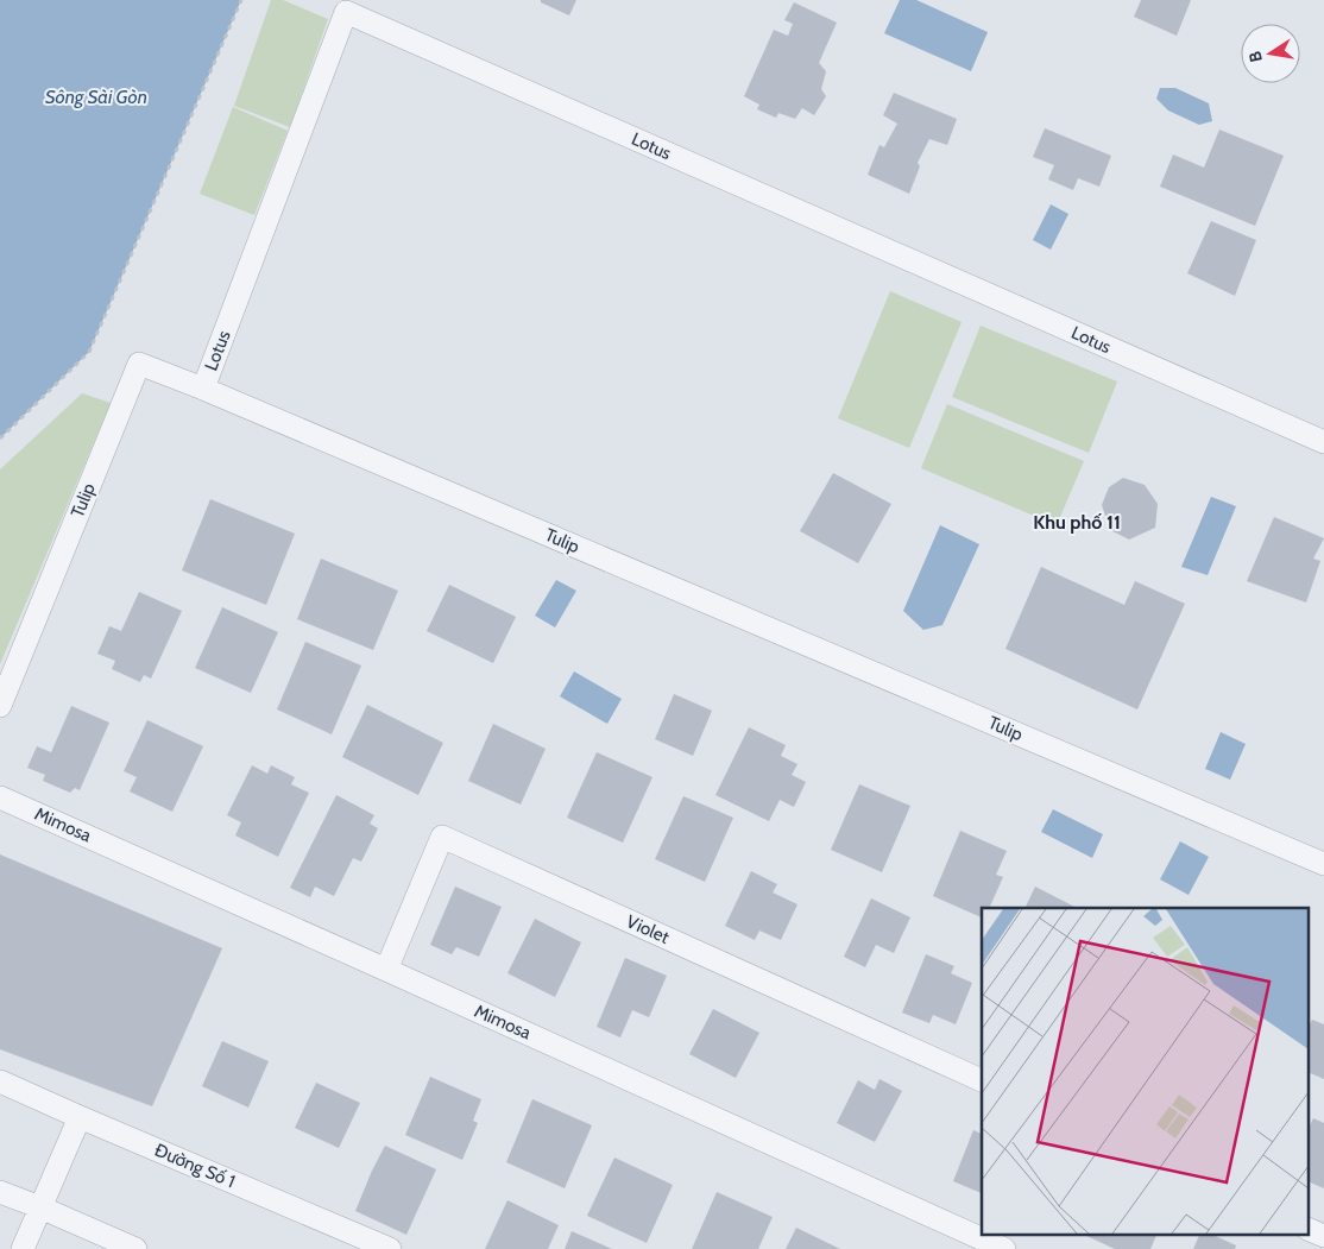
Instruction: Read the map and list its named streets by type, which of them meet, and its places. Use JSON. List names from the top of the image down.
{
  "streets": {
    "street": [
      "Lotus",
      "Tulip",
      "Mimosa",
      "Violet",
      "Đường Số 1"
    ]
  },
  "crossings": [
    ["Lotus", "Tulip"],
    ["Mimosa", "Violet"]
  ],
  "districts": ["Khu phố 11"],
  "water": ["Sông Sài Gòn"],
  "north": "left"
}
